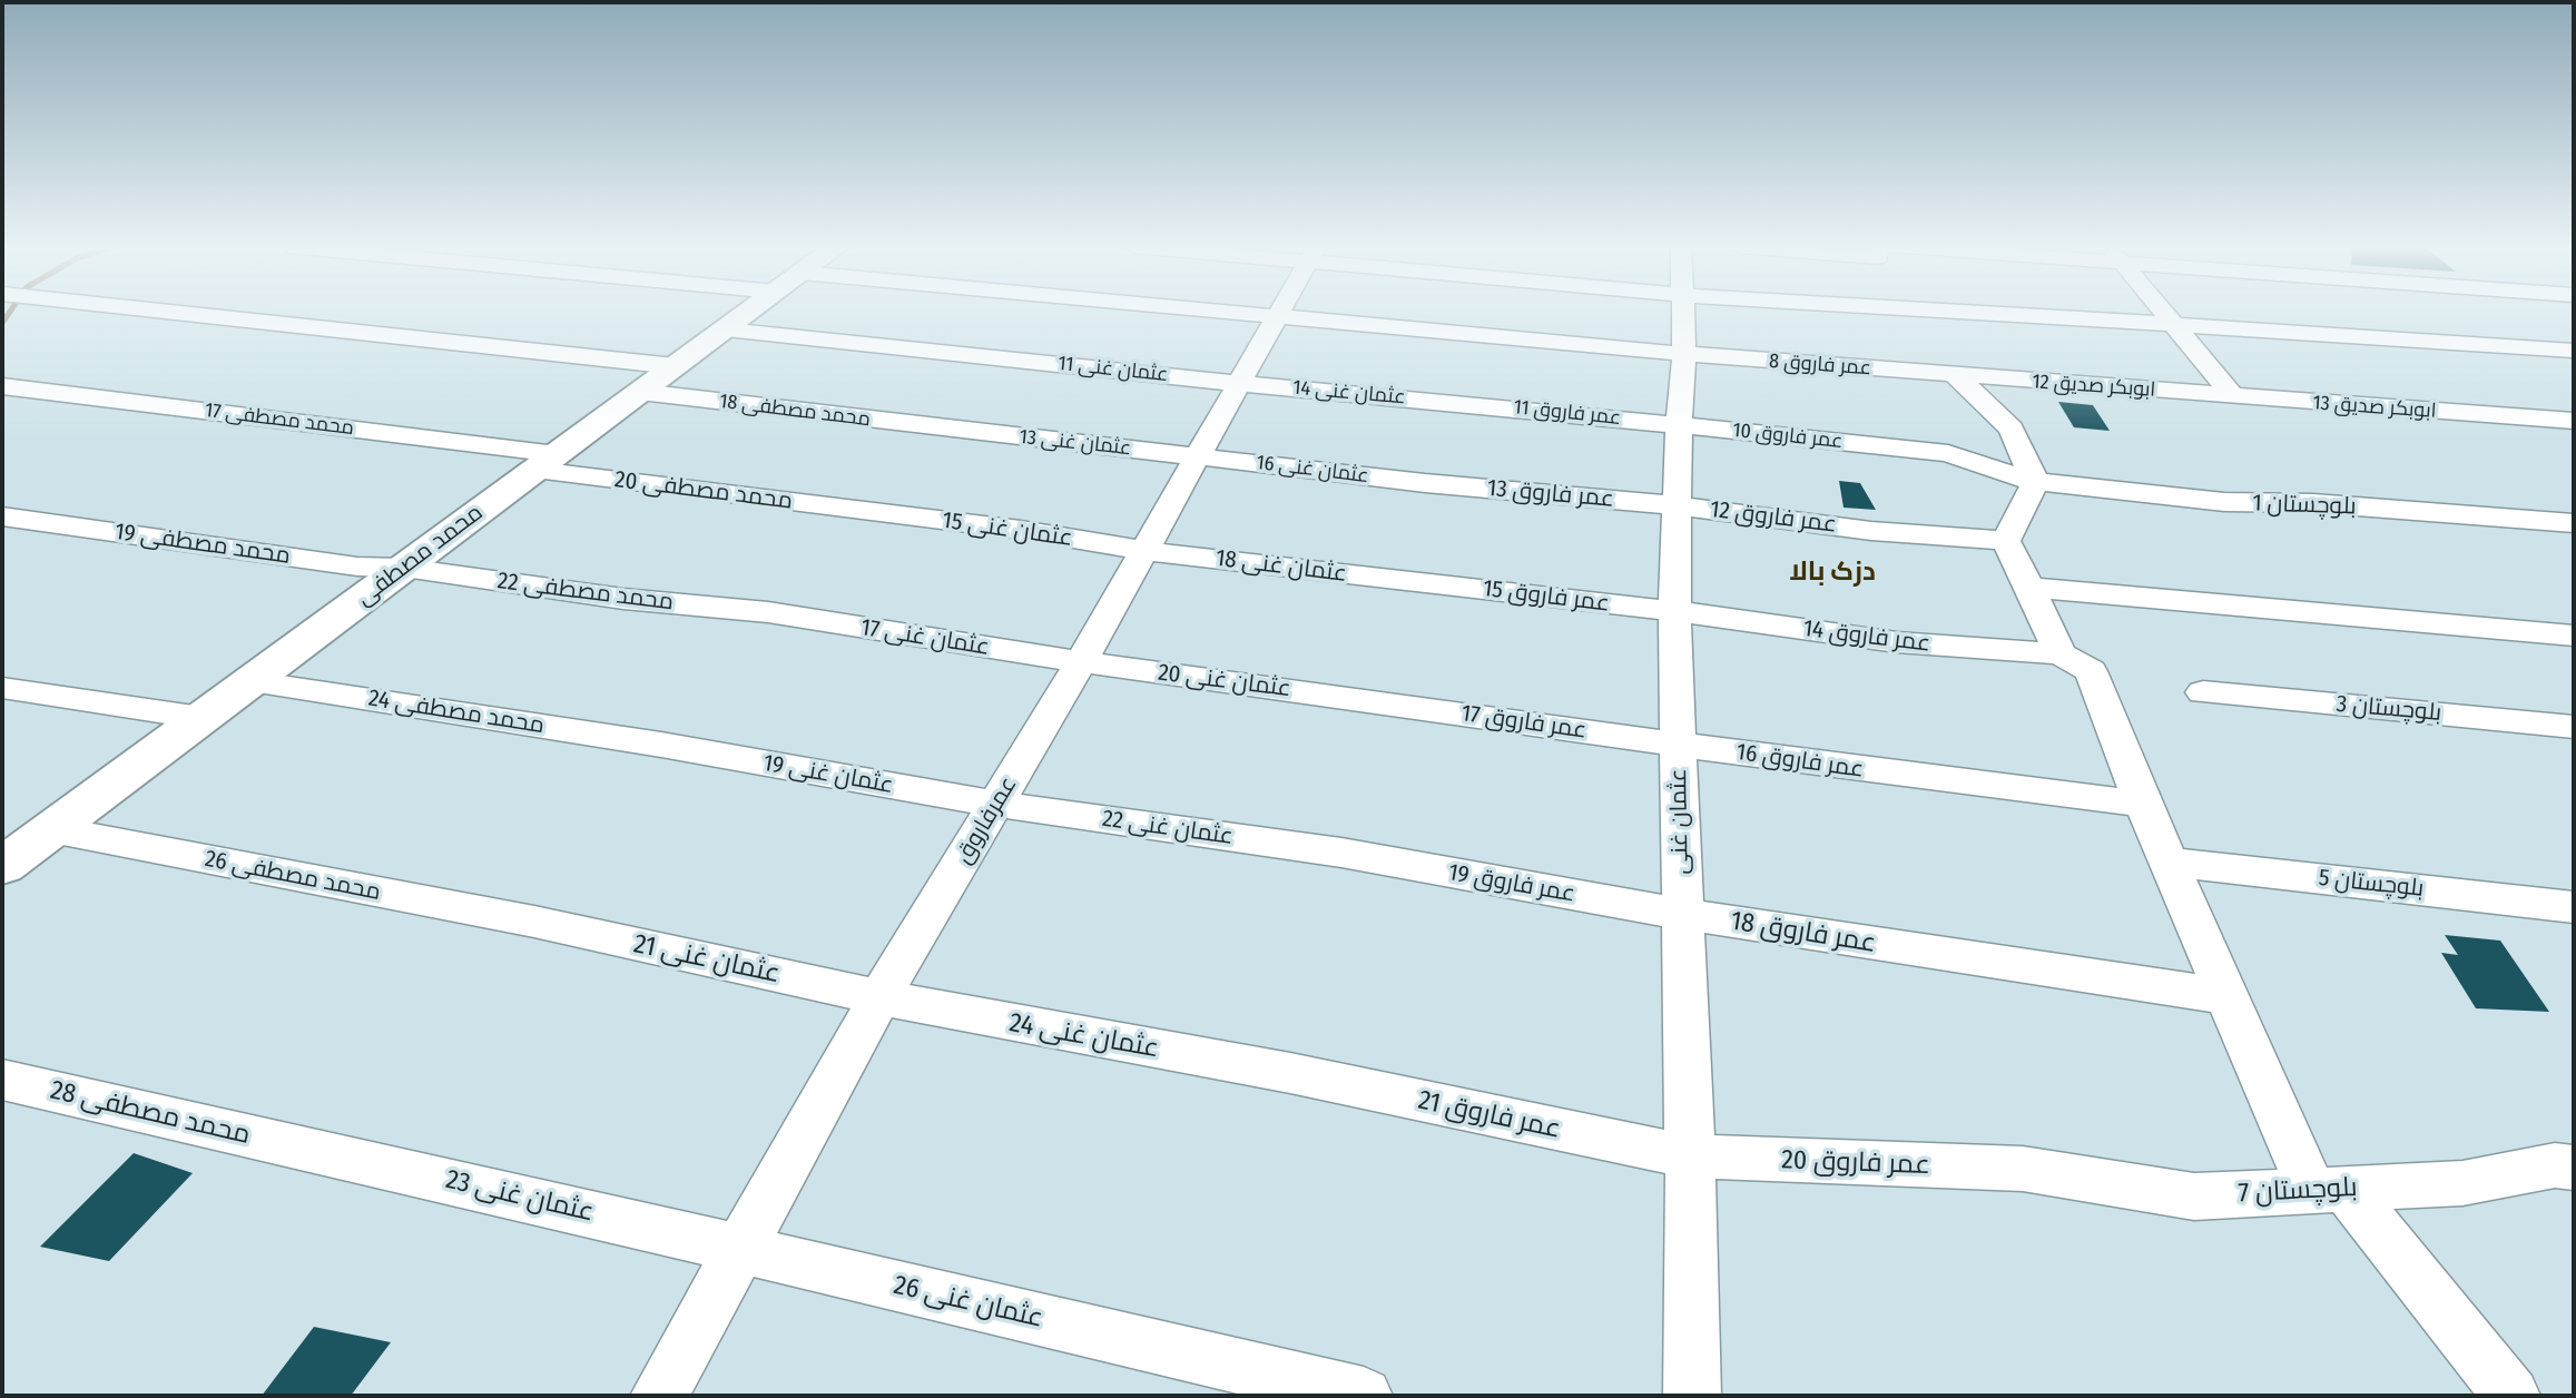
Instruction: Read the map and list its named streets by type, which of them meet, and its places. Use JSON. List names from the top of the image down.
{
  "streets": {
    "street": [
      "عمر فاروق 8",
      "عثمان غنی 11",
      "ابوبکر صدیق 12",
      "عثمان غنی 14",
      "ابوبکر صدیق 13",
      "محمد مصطفی 18",
      "عمر فاروق 11",
      "محمد مصطفی 17",
      "عمر فاروق 10",
      "عثمان غنی 13",
      "عثمان غنی 16",
      "محمد مصطفی 20",
      "عمر فاروق 13",
      "بلوچستان 1",
      "عمر فاروق 12",
      "عثمان غنی 15",
      "محمد مصطفی 19",
      "محمد مصطفی",
      "عثمان غنی 18",
      "محمد مصطفی 22",
      "عمر فاروق 15",
      "عمر فاروق 14",
      "عثمان غنی 17",
      "عثمان غنی 20",
      "بلوچستان 3",
      "محمد مصطفی 24",
      "عمر فاروق 17",
      "عمر فاروق 16",
      "عثمان غنی 19",
      "عمرفاروق",
      "عثمان غنی",
      "عثمان غنی 22",
      "محمد مصطفی 26",
      "عمر فاروق 19",
      "بلوچستان 5",
      "عمر فاروق 18",
      "عثمان غنی 21",
      "عثمان غنی 24",
      "محمد مصطفی 28",
      "عمر فاروق 21",
      "عمر فاروق 20",
      "بلوچستان 7",
      "عثمان غنی 23",
      "عثمان غنی 26"
    ]
  },
  "crossings": [
    ["عمر فاروق 8", "ابوبکر صدیق 12"],
    ["عمر فاروق 8", "عمرفاروق"],
    ["عمر فاروق 8", "عثمان غنی"],
    ["عثمان غنی 11", "عثمان غنی 14"],
    ["عثمان غنی 11", "محمد مصطفی"],
    ["عثمان غنی 11", "عمرفاروق"],
    ["ابوبکر صدیق 12", "ابوبکر صدیق 13"],
    ["عثمان غنی 14", "عمر فاروق 11"],
    ["عثمان غنی 14", "عمرفاروق"],
    ["محمد مصطفی 18", "عثمان غنی 13"],
    ["محمد مصطفی 18", "محمد مصطفی"],
    ["عمر فاروق 11", "عمر فاروق 10"],
    ["عمر فاروق 11", "عثمان غنی"],
    ["محمد مصطفی 17", "محمد مصطفی 20"],
    ["محمد مصطفی 17", "محمد مصطفی"],
    ["عمر فاروق 10", "بلوچستان 1"],
    ["عمر فاروق 10", "عثمان غنی"],
    ["عثمان غنی 13", "عثمان غنی 16"],
    ["عثمان غنی 13", "عمرفاروق"],
    ["عثمان غنی 16", "عمر فاروق 13"],
    ["عثمان غنی 16", "عمرفاروق"],
    ["محمد مصطفی 20", "عثمان غنی 15"],
    ["محمد مصطفی 20", "محمد مصطفی"],
    ["عمر فاروق 13", "عمر فاروق 12"],
    ["عمر فاروق 13", "عثمان غنی"],
    ["عمر فاروق 12", "عثمان غنی"],
    ["عثمان غنی 15", "عثمان غنی 18"],
    ["عثمان غنی 15", "عمرفاروق"],
    ["محمد مصطفی 19", "محمد مصطفی"],
    ["محمد مصطفی 19", "محمد مصطفی 22"],
    ["محمد مصطفی", "محمد مصطفی 22"],
    ["محمد مصطفی", "محمد مصطفی 24"],
    ["محمد مصطفی", "محمد مصطفی 26"],
    ["عثمان غنی 18", "عمر فاروق 15"],
    ["عثمان غنی 18", "عمرفاروق"],
    ["محمد مصطفی 22", "عثمان غنی 17"],
    ["عمر فاروق 15", "عمر فاروق 14"],
    ["عمر فاروق 15", "عثمان غنی"],
    ["عمر فاروق 14", "عثمان غنی"],
    ["عثمان غنی 17", "عثمان غنی 20"],
    ["عثمان غنی 17", "عمرفاروق"],
    ["عثمان غنی 20", "عمر فاروق 17"],
    ["عثمان غنی 20", "عمرفاروق"],
    ["محمد مصطفی 24", "عثمان غنی 19"],
    ["عمر فاروق 17", "عمر فاروق 16"],
    ["عمر فاروق 17", "عثمان غنی"],
    ["عمر فاروق 16", "عثمان غنی"],
    ["عثمان غنی 19", "عمرفاروق"],
    ["عثمان غنی 19", "عثمان غنی 22"],
    ["عمرفاروق", "عثمان غنی 22"],
    ["عمرفاروق", "عثمان غنی 21"],
    ["عمرفاروق", "عثمان غنی 24"],
    ["عمرفاروق", "عثمان غنی 23"],
    ["عمرفاروق", "عثمان غنی 26"],
    ["عثمان غنی", "عمر فاروق 19"],
    ["عثمان غنی", "عمر فاروق 18"],
    ["عثمان غنی", "عمر فاروق 21"],
    ["عثمان غنی", "عمر فاروق 20"],
    ["عثمان غنی 22", "عمر فاروق 19"],
    ["محمد مصطفی 26", "عثمان غنی 21"],
    ["عمر فاروق 19", "عمر فاروق 18"],
    ["عثمان غنی 21", "عثمان غنی 24"],
    ["عثمان غنی 24", "عمر فاروق 21"],
    ["محمد مصطفی 28", "عثمان غنی 23"],
    ["عمر فاروق 21", "عمر فاروق 20"],
    ["عمر فاروق 20", "بلوچستان 7"],
    ["عثمان غنی 23", "عثمان غنی 26"]
  ],
  "districts": ["دزک بالا"]
}
